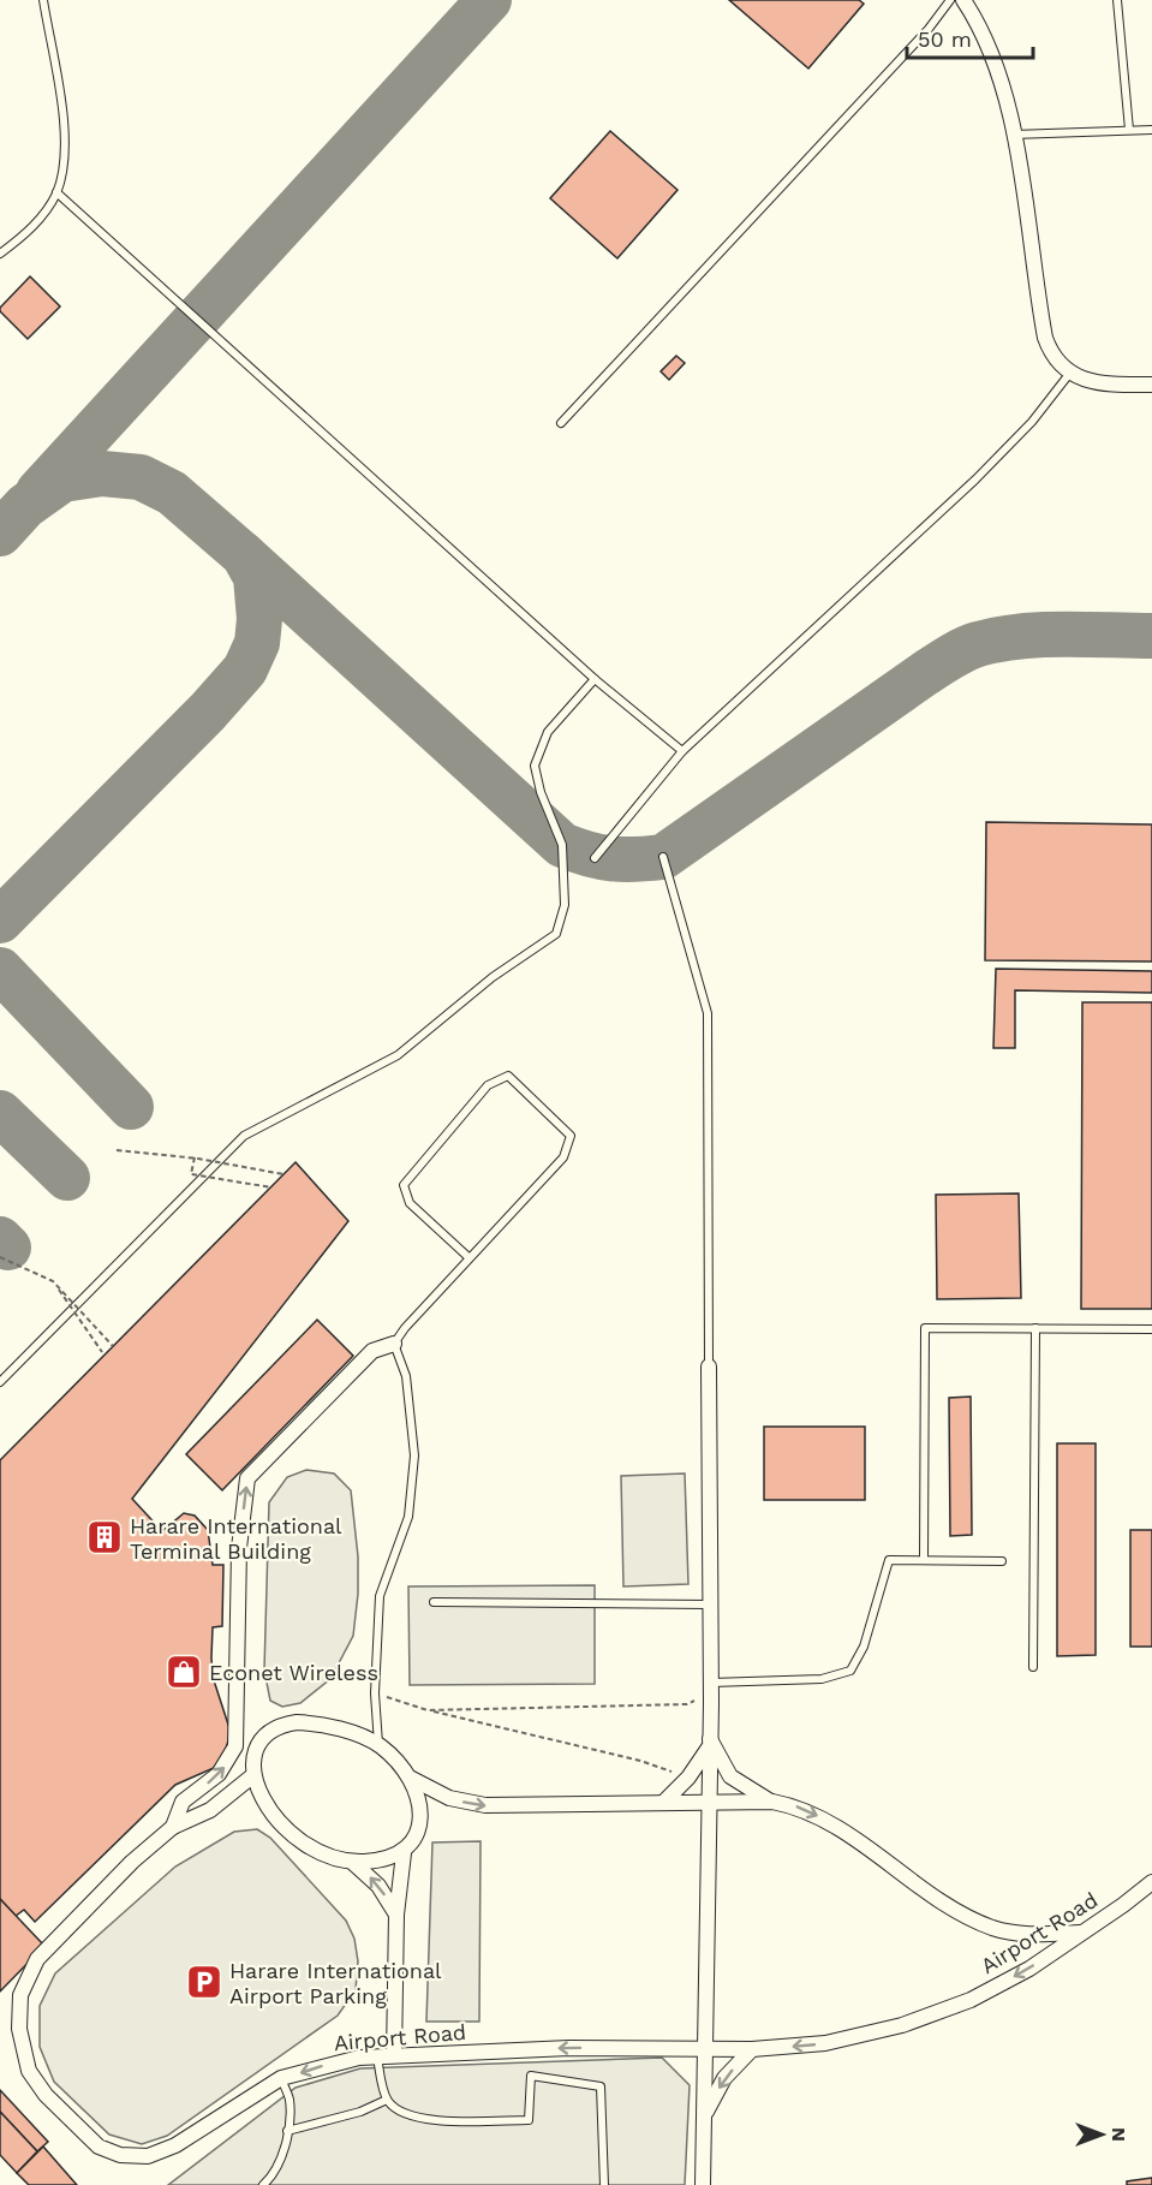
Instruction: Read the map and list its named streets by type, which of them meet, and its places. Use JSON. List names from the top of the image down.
{
  "streets": {
    "street": ["Airport Road"]
  },
  "one_way": ["Airport Road"],
  "places": {
    "building": ["Harare International Terminal Building"],
    "shop": ["Econet Wireless"],
    "parking": ["Harare International Airport Parking"]
  },
  "scale_bar": "50 m",
  "north": "right"
}
